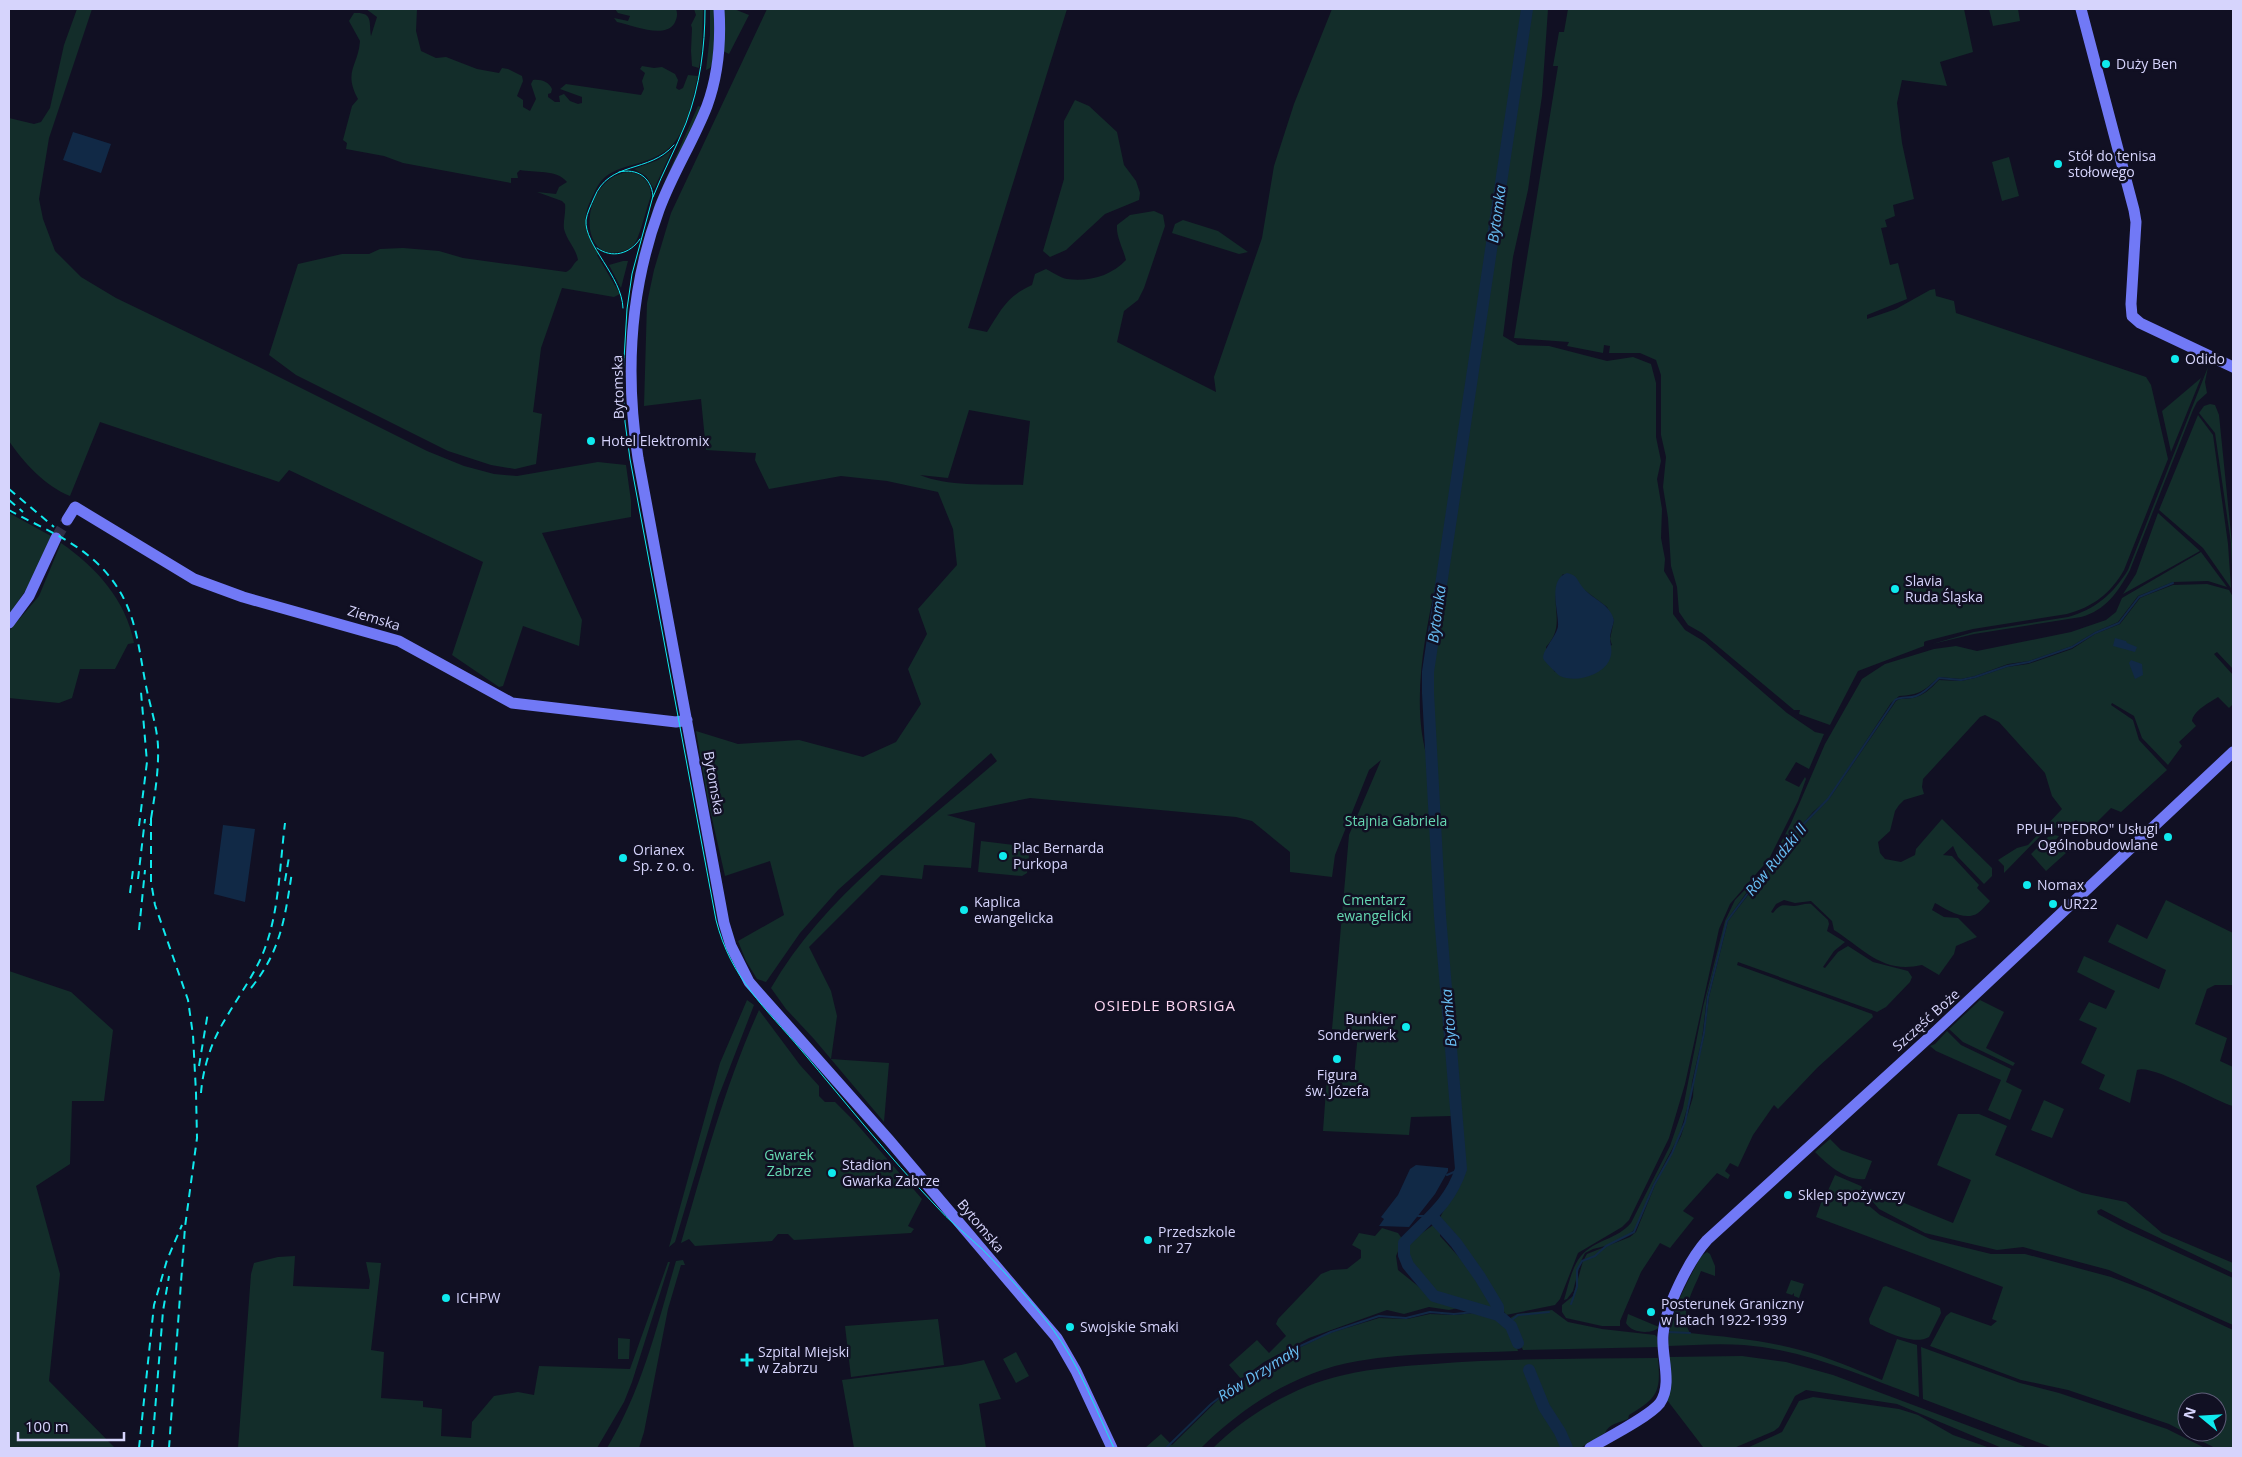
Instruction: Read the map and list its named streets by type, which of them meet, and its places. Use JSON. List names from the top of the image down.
{
  "streets": {
    "street": ["Bytomska", "Ziemska", "Szczęść Boże"]
  },
  "crossings": [
    ["Bytomska", "Ziemska"]
  ],
  "districts": ["OSIEDLE BORSIGA"],
  "water": ["Bytomka", "Rów Rudzki II", "Rów Drzymały"],
  "parks": ["Stajnia Gabriela", "Cmentarz ewangelicki", "Gwarek Zabrze"],
  "places": {
    "other": [
      "Duży Ben",
      "Stół do tenisa stołowego",
      "Odido",
      "Hotel Elektromix",
      "Slavia Ruda Śląska",
      "PPUH \"PEDRO\" Usługi Ogólnobudowlane",
      "Plac Bernarda Purkopa",
      "Orianex Sp. z o. o.",
      "Nomax",
      "UR22",
      "Kaplica ewangelicka",
      "Bunkier Sonderwerk",
      "Figura św. Józefa",
      "Stadion Gwarka Zabrze",
      "Sklep spożywczy",
      "Przedszkole nr 27",
      "ICHPW",
      "Posterunek Graniczny w latach 1922-1939",
      "Swojskie Smaki"
    ],
    "health": ["Szpital Miejski w Zabrzu"]
  },
  "scale_bar": "100 m",
  "north": "left"
}
